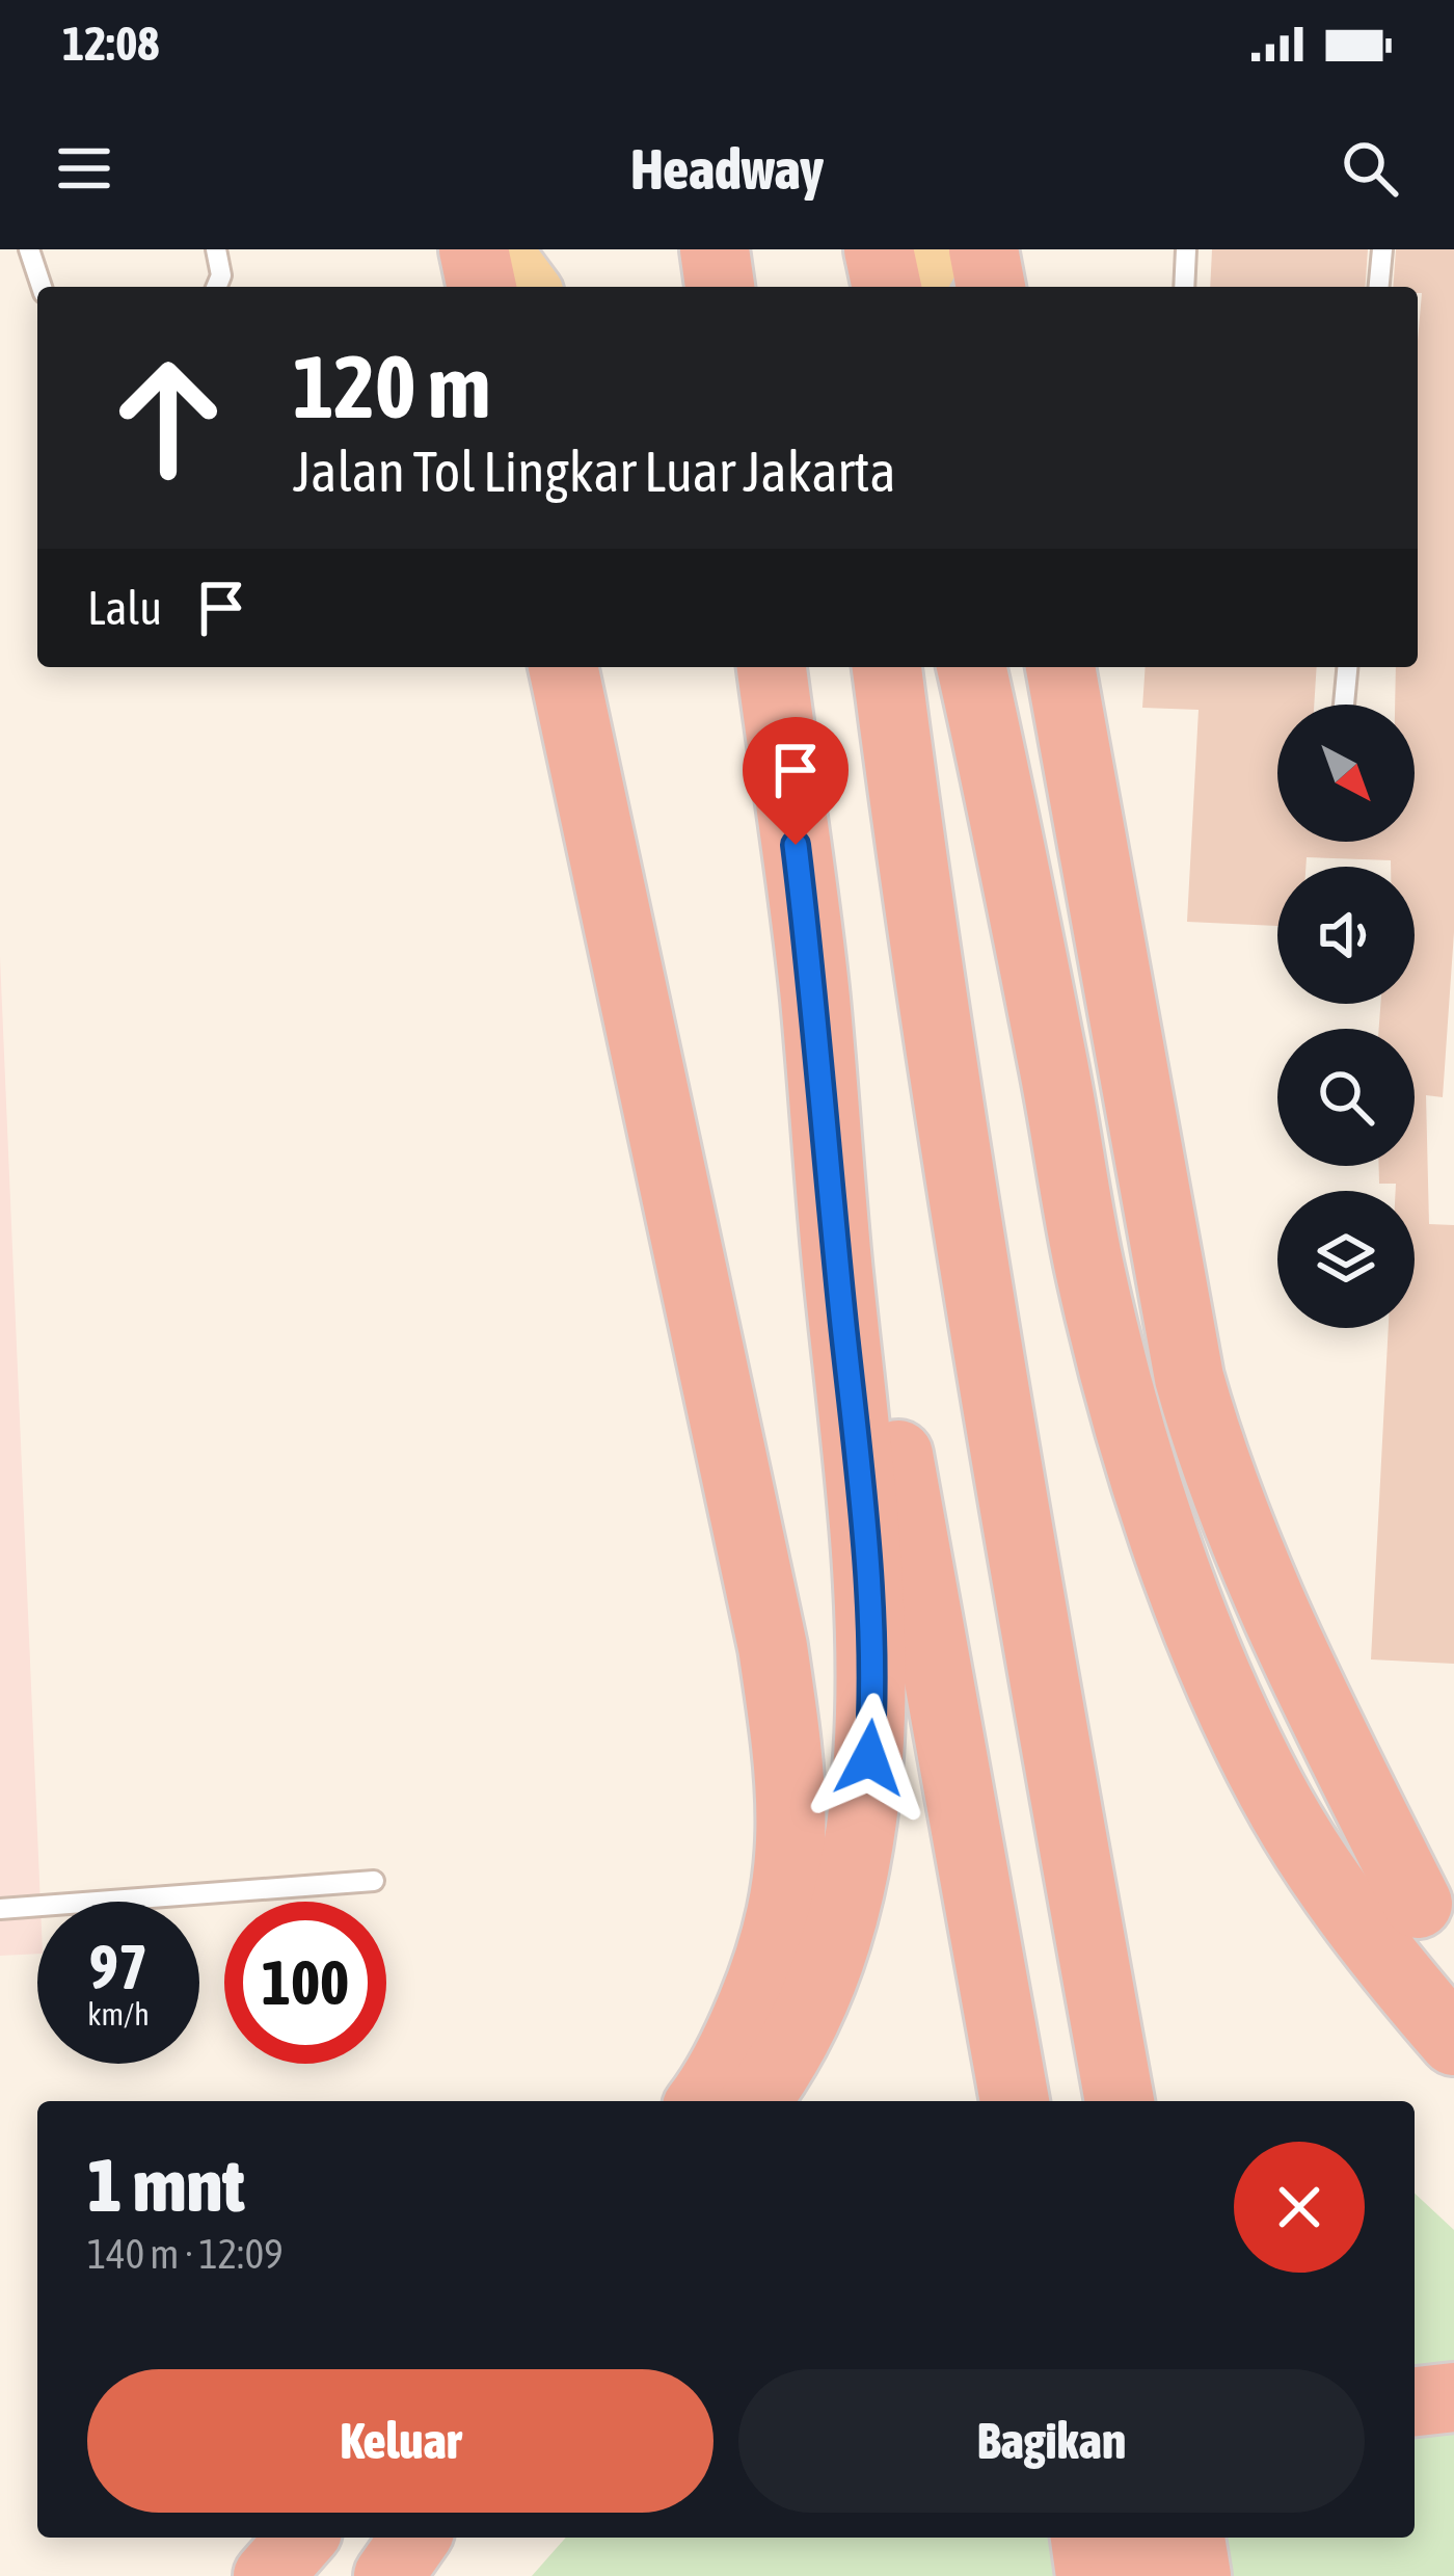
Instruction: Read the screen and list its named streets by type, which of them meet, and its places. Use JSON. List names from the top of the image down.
{
  "north": "bottom right",
  "page": {
    "status": "12:08",
    "header": "Headway",
    "turn": ["120 m", "Jalan Tol Lingkar Luar Jakarta"],
    "then": "Lalu",
    "speed": "97 km/h",
    "limit": "100",
    "heading": ["1 mnt", "140 m · 12:09"],
    "buttons": ["Keluar", "Bagikan"]
  }
}
